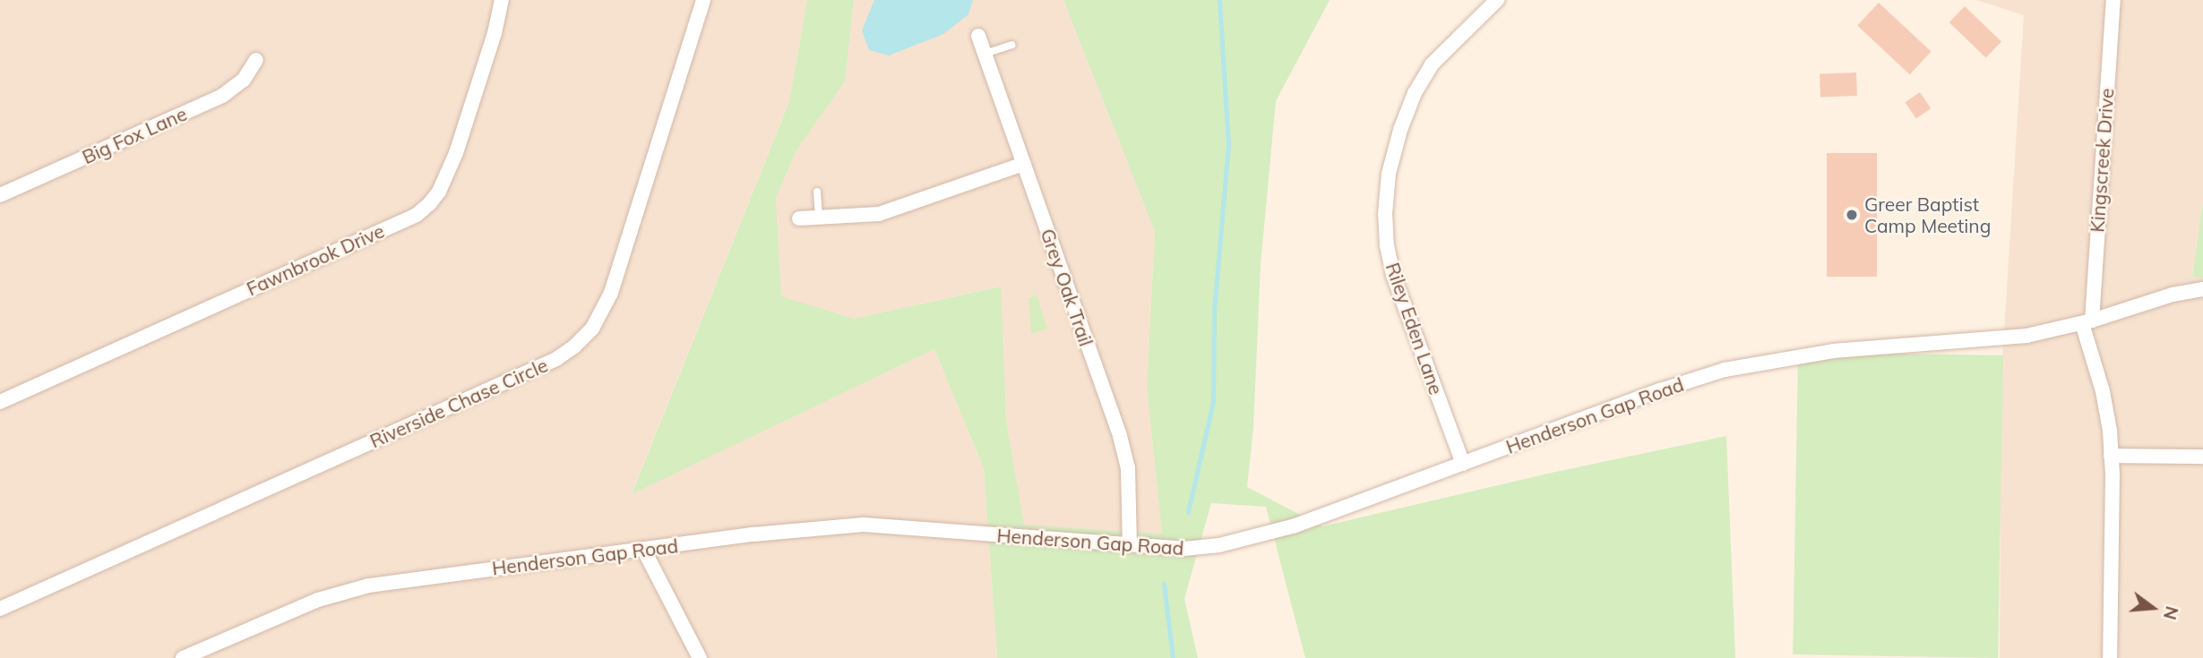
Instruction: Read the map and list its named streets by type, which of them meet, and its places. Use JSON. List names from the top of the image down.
{
  "streets": {
    "street": [
      "Big Fox Lane",
      "Kingscreek Drive",
      "Fawnbrook Drive",
      "Grey Oak Trail",
      "Riley Eden Lane",
      "Riverside Chase Circle",
      "Henderson Gap Road"
    ]
  },
  "crossings": [
    ["Kingscreek Drive", "Henderson Gap Road"],
    ["Grey Oak Trail", "Henderson Gap Road"],
    ["Riley Eden Lane", "Henderson Gap Road"]
  ],
  "places": ["Greer Baptist Camp Meeting"],
  "north": "right"
}
